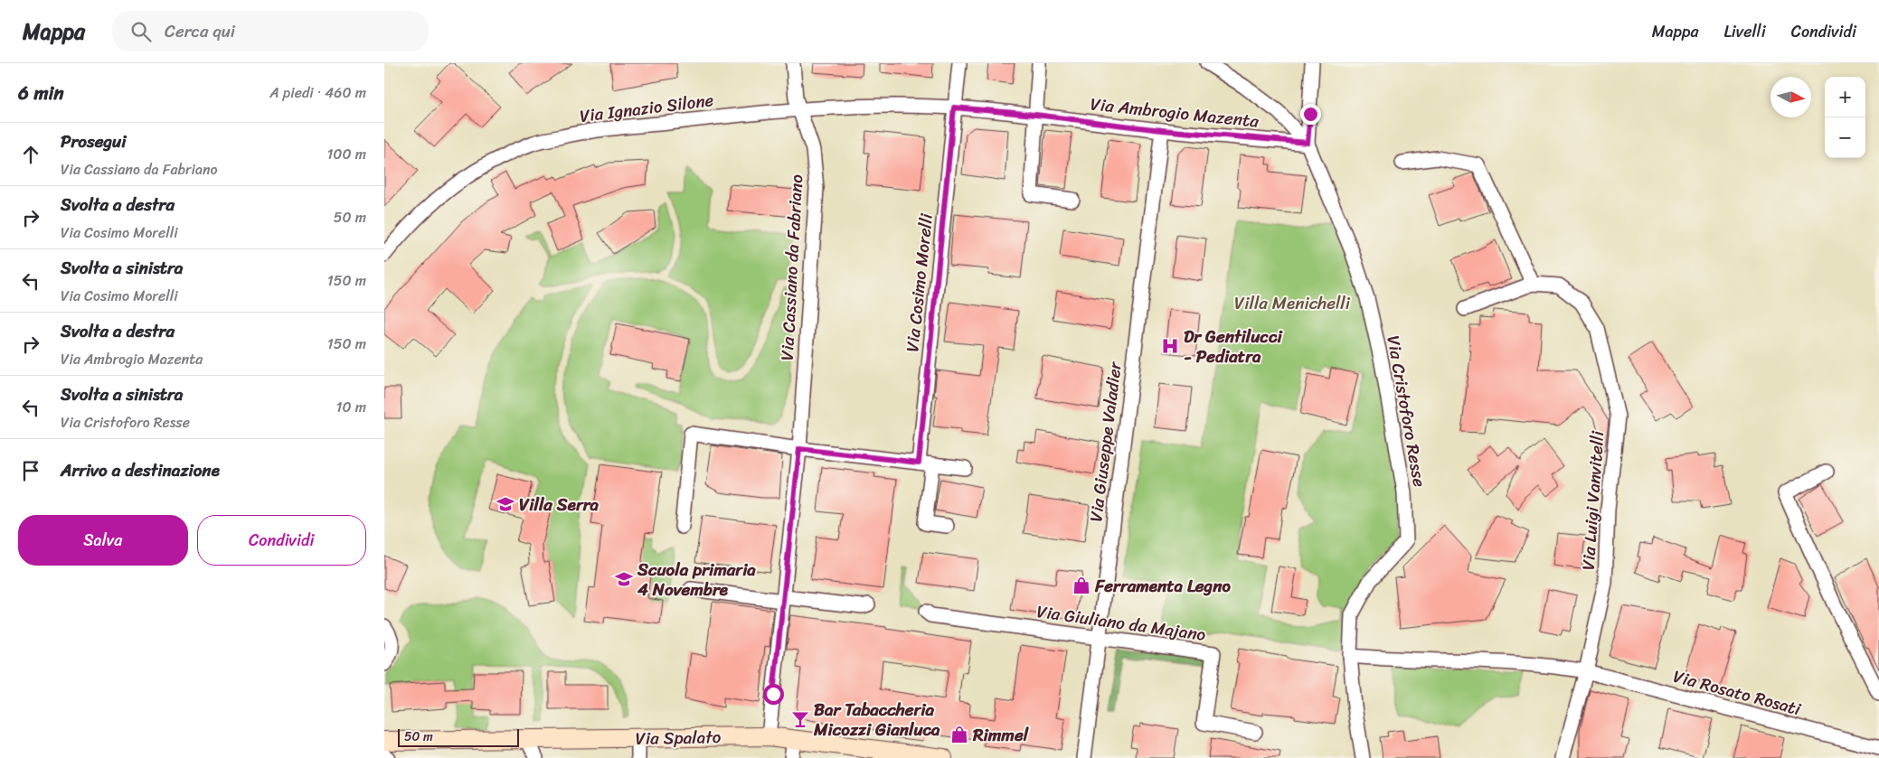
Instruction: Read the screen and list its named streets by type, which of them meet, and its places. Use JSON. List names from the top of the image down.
{
  "streets": {
    "main road": ["Via Spalato"],
    "street": [
      "Via Ignazio Silone",
      "Via Ambrogio Mazenta",
      "Via Cassiano da Fabriano",
      "Via Cosimo Morelli",
      "Via Cristoforo Resse",
      "Via Giuseppe Valadier",
      "Via Luigi Vanvitelli",
      "Via Giuliano da Majano",
      "Via Rosato Rosati"
    ]
  },
  "crossings": [
    ["Via Ignazio Silone", "Via Ambrogio Mazenta"],
    ["Via Ignazio Silone", "Via Cassiano da Fabriano"],
    ["Via Ignazio Silone", "Via Cosimo Morelli"],
    ["Via Ambrogio Mazenta", "Via Cosimo Morelli"],
    ["Via Ambrogio Mazenta", "Via Cristoforo Resse"],
    ["Via Ambrogio Mazenta", "Via Giuseppe Valadier"],
    ["Via Cassiano da Fabriano", "Via Spalato"],
    ["Via Cristoforo Resse", "Via Rosato Rosati"],
    ["Via Giuseppe Valadier", "Via Giuliano da Majano"],
    ["Via Luigi Vanvitelli", "Via Rosato Rosati"]
  ],
  "parks": ["Villa Menichelli"],
  "places": {
    "hospital": ["Dr Gentilucci - Pediatra"],
    "school or university": ["Villa Serra", "Scuola primaria 4 Novembre"],
    "shop": ["Ferramenta Legno", "Rimmel"],
    "bar": ["Bar Tabaccheria Micozzi Gianluca"]
  },
  "scale_bar": "50 m",
  "north": "right",
  "page": {
    "header": "Mappa",
    "search": "Cerca qui",
    "nav": ["Mappa", "Livelli", "Condividi"],
    "heading": ["6 min", "A piedi · 460 m"],
    "map_buttons": ["+", "−"],
    "list": [
      ["Prosegui", "Via Cassiano da Fabriano", "100 m"],
      ["Svolta a destra", "Via Cosimo Morelli", "50 m"],
      ["Svolta a sinistra", "Via Cosimo Morelli", "150 m"],
      ["Svolta a destra", "Via Ambrogio Mazenta", "150 m"],
      ["Svolta a sinistra", "Via Cristoforo Resse", "10 m"],
      "Arrivo a destinazione"
    ],
    "buttons": ["Salva", "Condividi"],
    "scale": "50 m"
  }
}
